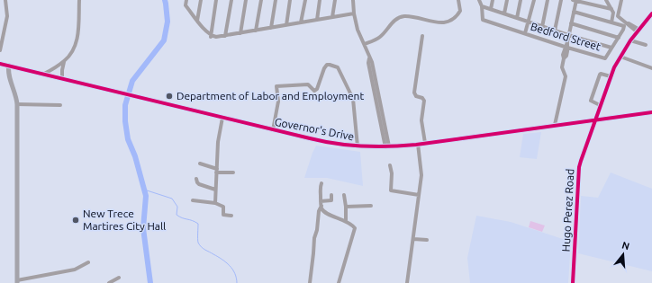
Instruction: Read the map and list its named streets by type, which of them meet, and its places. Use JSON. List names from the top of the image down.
{
  "streets": {
    "main road": ["Governor's Drive"],
    "street": ["Bedford Street", "Hugo Perez Road"]
  },
  "crossings": [
    ["Governor's Drive", "Hugo Perez Road"]
  ],
  "places": ["Department of Labor and Employment", "New Trece Martires City Hall"],
  "north": "top"
}
